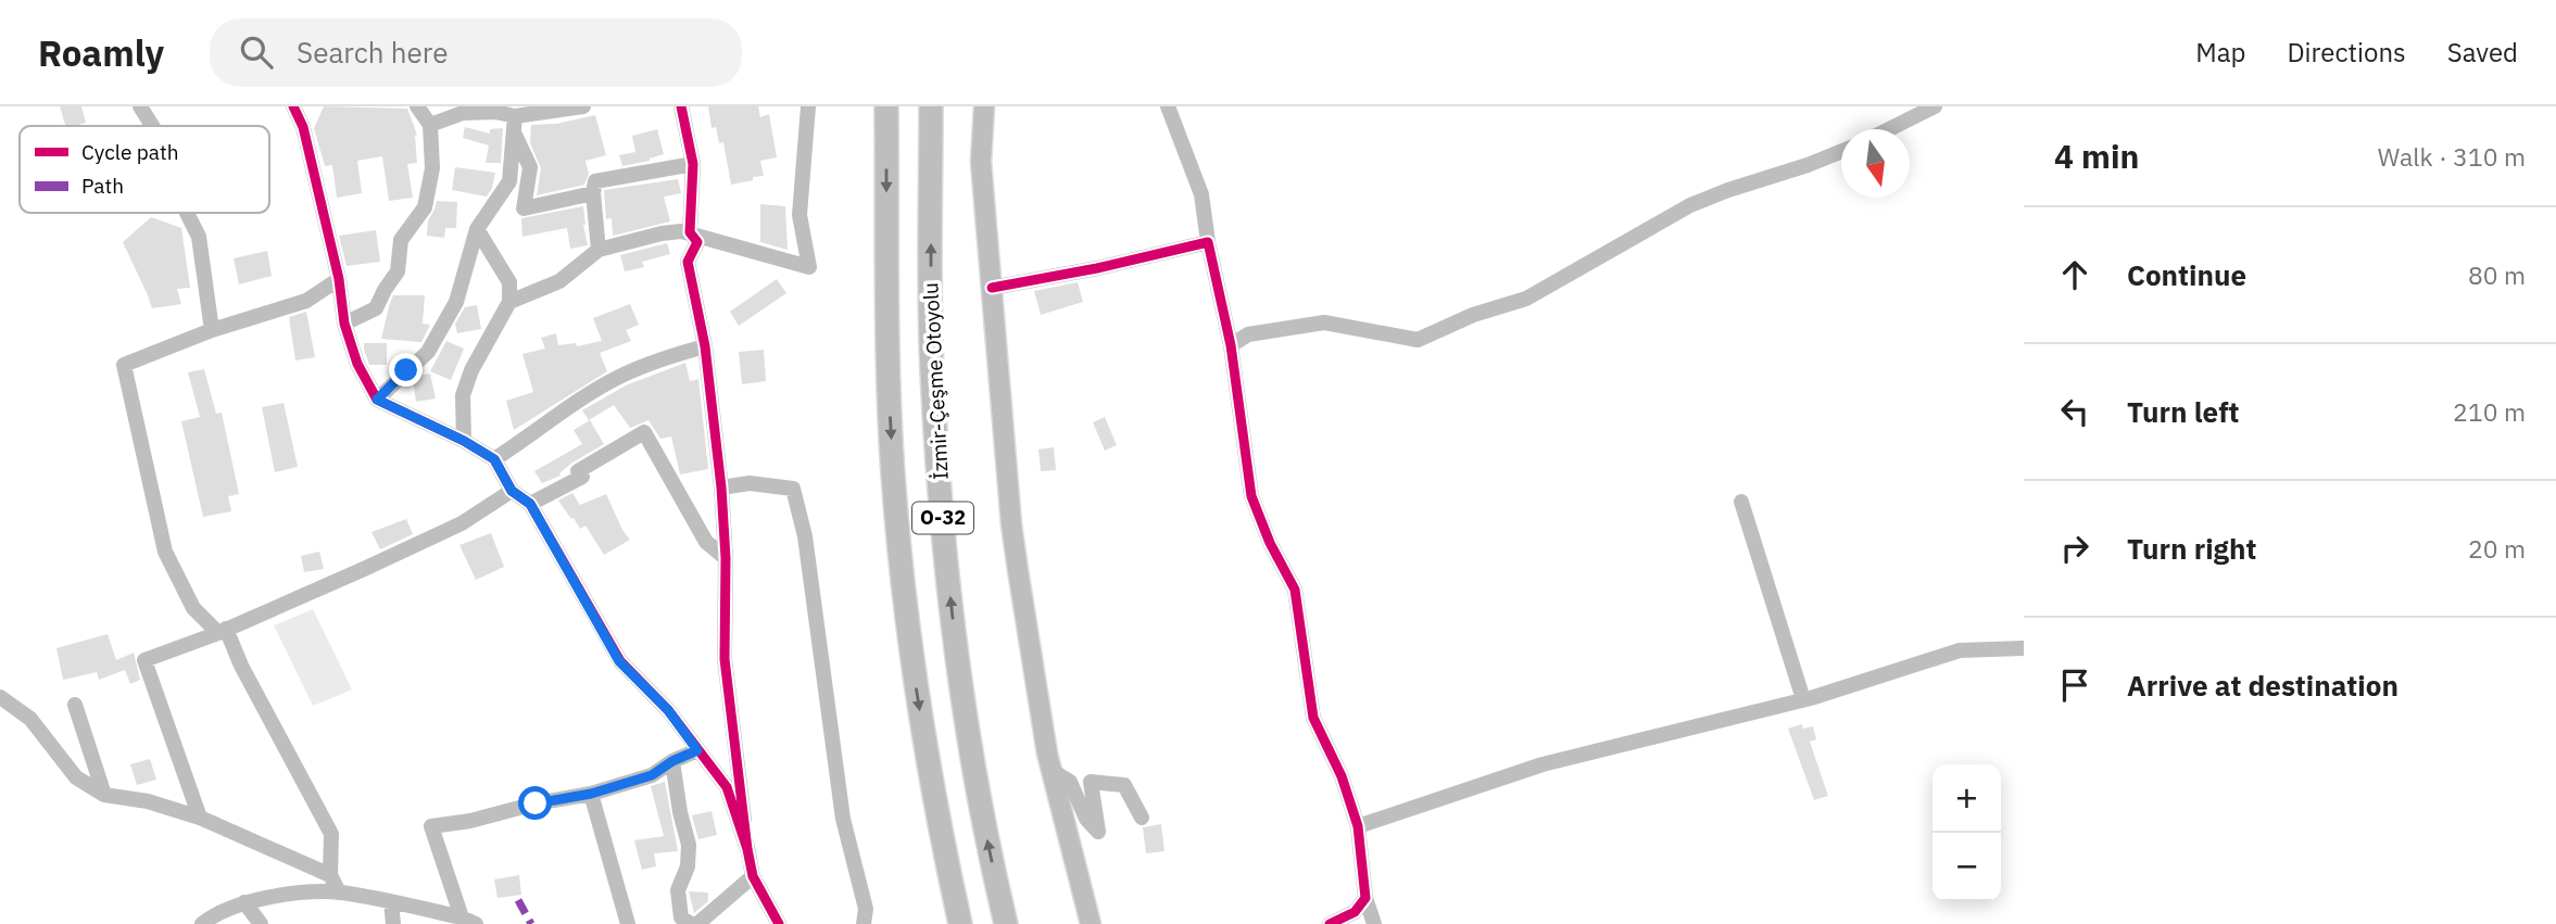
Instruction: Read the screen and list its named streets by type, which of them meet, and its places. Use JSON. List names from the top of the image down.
{
  "streets": {
    "highway": ["İzmir-Çeşme Otoyolu", "O-32"]
  },
  "legend": ["Cycle path", "Path"],
  "north": "bottom",
  "page": {
    "header": "Roamly",
    "search": "Search here",
    "nav": ["Map", "Directions", "Saved"],
    "heading": ["4 min", "Walk · 310 m"],
    "list": [
      ["Continue", "80 m"],
      ["Turn left", "210 m"],
      ["Turn right", "20 m"],
      "Arrive at destination"
    ],
    "map_buttons": ["+", "−"]
  }
}
